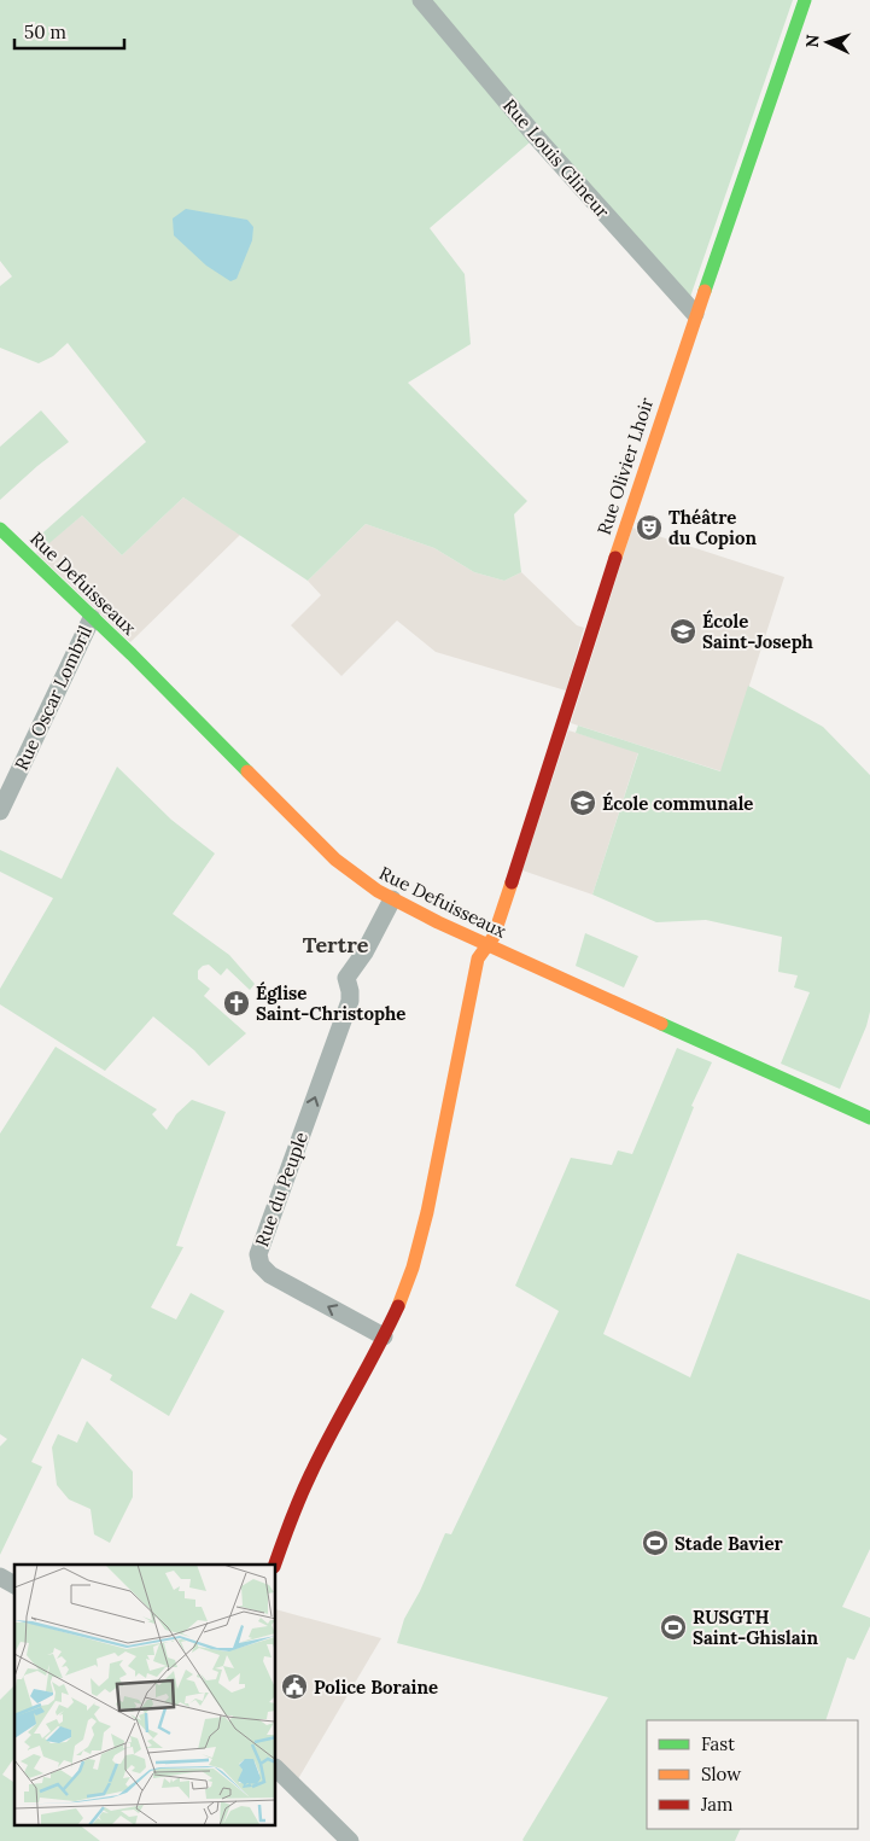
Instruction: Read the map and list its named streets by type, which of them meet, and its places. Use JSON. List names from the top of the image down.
{
  "streets": {
    "street": [
      "Rue Louis Glineur",
      "Rue Olivier Lhoir",
      "Rue Defuisseaux",
      "Rue Oscar Lombril",
      "Rue du Peuple"
    ]
  },
  "crossings": [
    ["Rue Louis Glineur", "Rue Olivier Lhoir"],
    ["Rue Olivier Lhoir", "Rue Defuisseaux"],
    ["Rue Defuisseaux", "Rue Oscar Lombril"],
    ["Rue Defuisseaux", "Rue du Peuple"]
  ],
  "districts": ["Tertre"],
  "places": {
    "theatre": ["Théâtre du Copion"],
    "school or university": ["École Saint-Joseph", "École communale"],
    "church": ["Église Saint-Christophe"],
    "sports": ["Stade Bavier", "RUSGTH Saint-Ghislain"],
    "public building": ["Police Boraine"]
  },
  "legend": ["Fast", "Slow", "Jam"],
  "scale_bar": "50 m",
  "north": "left"
}
